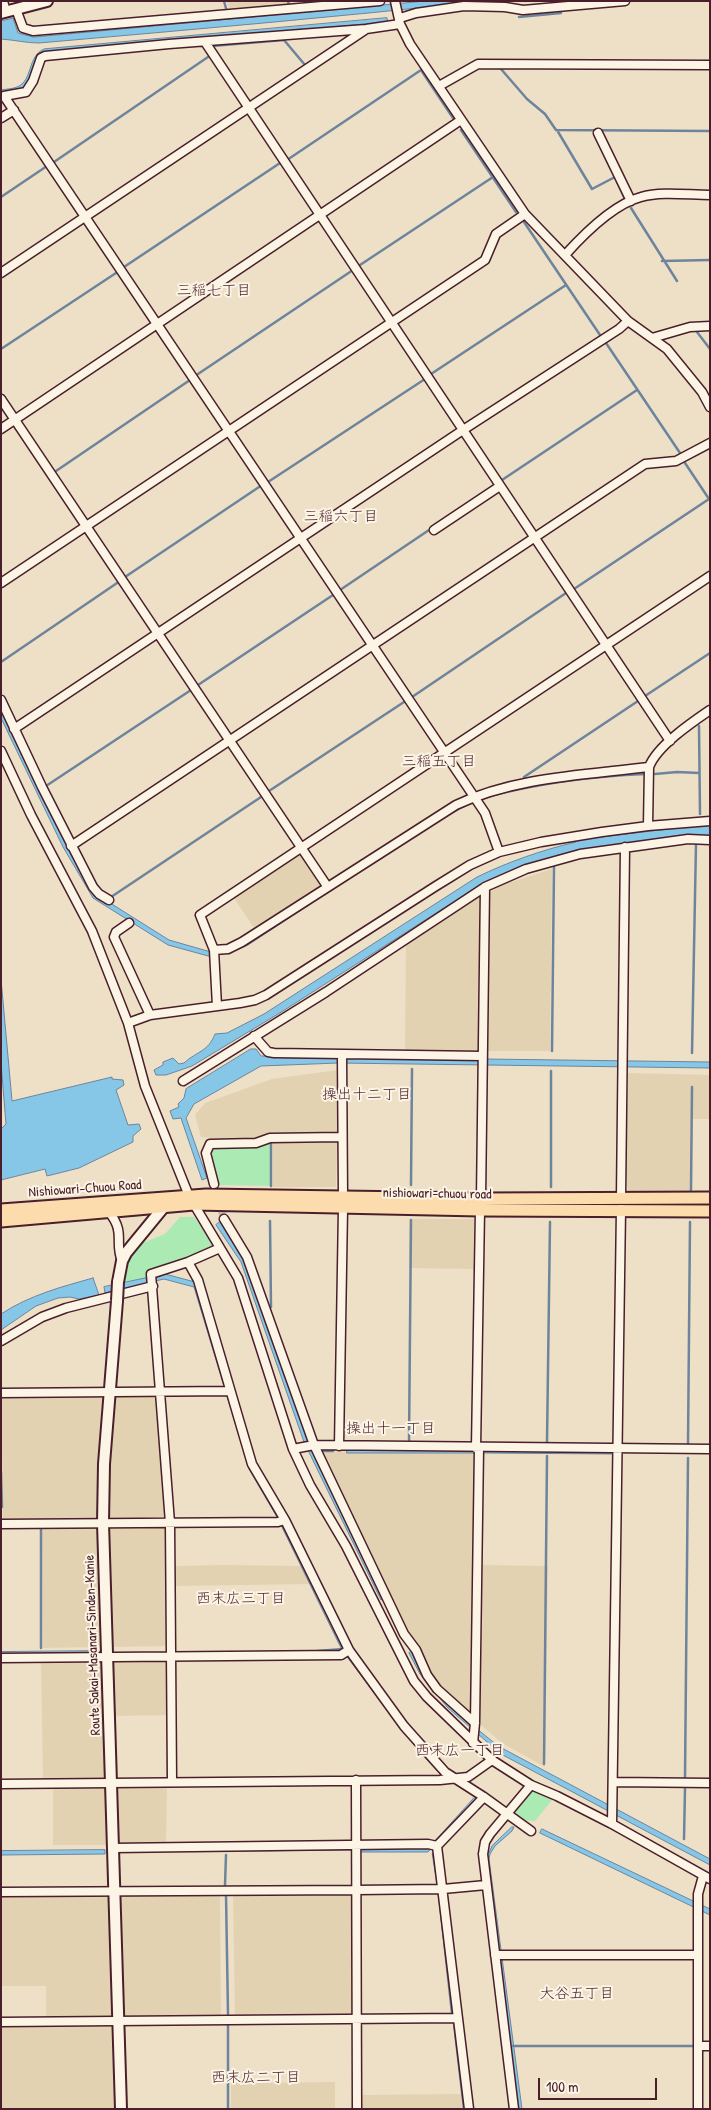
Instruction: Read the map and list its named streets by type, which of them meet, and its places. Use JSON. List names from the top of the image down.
{
  "streets": {
    "main road": ["Nishiowari-Chuou Road", "nishiowari-chuou road", "Route Sakai-Masanari-Sinden-Kanie"]
  },
  "crossings": [
    ["Nishiowari-Chuou Road", "nishiowari-chuou road"],
    ["Nishiowari-Chuou Road", "Route Sakai-Masanari-Sinden-Kanie"],
    ["nishiowari-chuou road", "Route Sakai-Masanari-Sinden-Kanie"]
  ],
  "districts": [
    "三稲七丁目",
    "三稲六丁目",
    "三稲五丁目",
    "操出十二丁目",
    "操出十一丁目",
    "西末広三丁目",
    "西末広一丁目",
    "大谷五丁目",
    "西末広二丁目"
  ],
  "scale_bar": "100 m"
}
